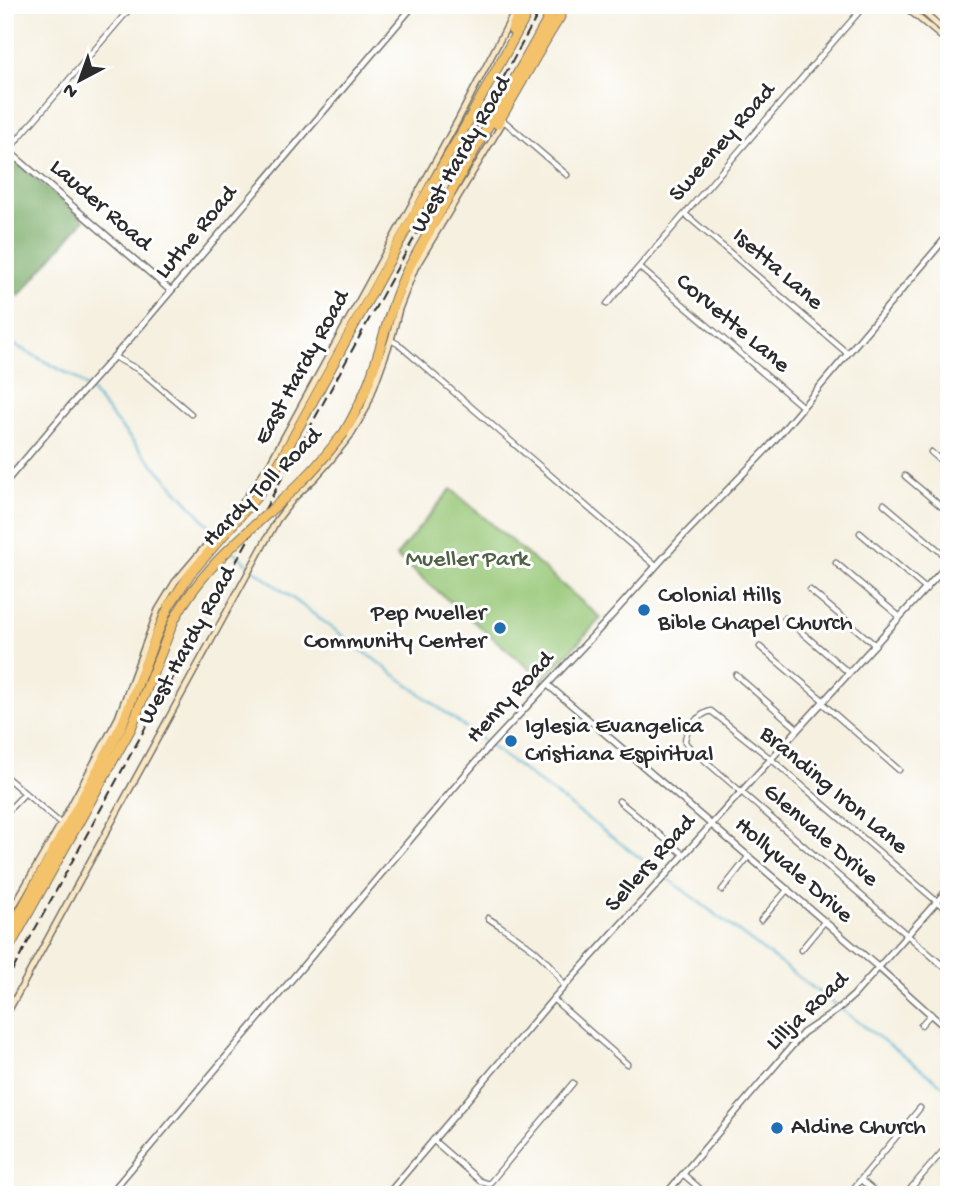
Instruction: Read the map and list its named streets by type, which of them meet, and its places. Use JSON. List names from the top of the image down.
{
  "streets": {
    "highway": ["Hardy Toll Road"],
    "main road": ["West Hardy Road", "East Hardy Road"],
    "street": [
      "Sweeney Road",
      "Lauder Road",
      "Luthe Road",
      "Isetta Lane",
      "Corvette Lane",
      "Henry Road",
      "Branding Iron Lane",
      "Glenvale Drive",
      "Sellers Road",
      "Hollyvale Drive",
      "Lillja Road"
    ]
  },
  "crossings": [
    ["Sweeney Road", "Isetta Lane"],
    ["Sweeney Road", "Corvette Lane"],
    ["Lauder Road", "Luthe Road"],
    ["Isetta Lane", "Henry Road"],
    ["Corvette Lane", "Henry Road"],
    ["Henry Road", "Hollyvale Drive"],
    ["Branding Iron Lane", "Glenvale Drive"],
    ["Branding Iron Lane", "Sellers Road"],
    ["Branding Iron Lane", "Lillja Road"],
    ["Glenvale Drive", "Sellers Road"],
    ["Glenvale Drive", "Lillja Road"],
    ["Sellers Road", "Hollyvale Drive"],
    ["Hollyvale Drive", "Lillja Road"]
  ],
  "parks": ["Mueller Park"],
  "places": [
    "Colonial Hills Bible Chapel Church",
    "Pep Mueller Community Center",
    "Iglesia Evangelica Cristiana Espiritual",
    "Aldine Church"
  ],
  "north": "bottom left"
}
